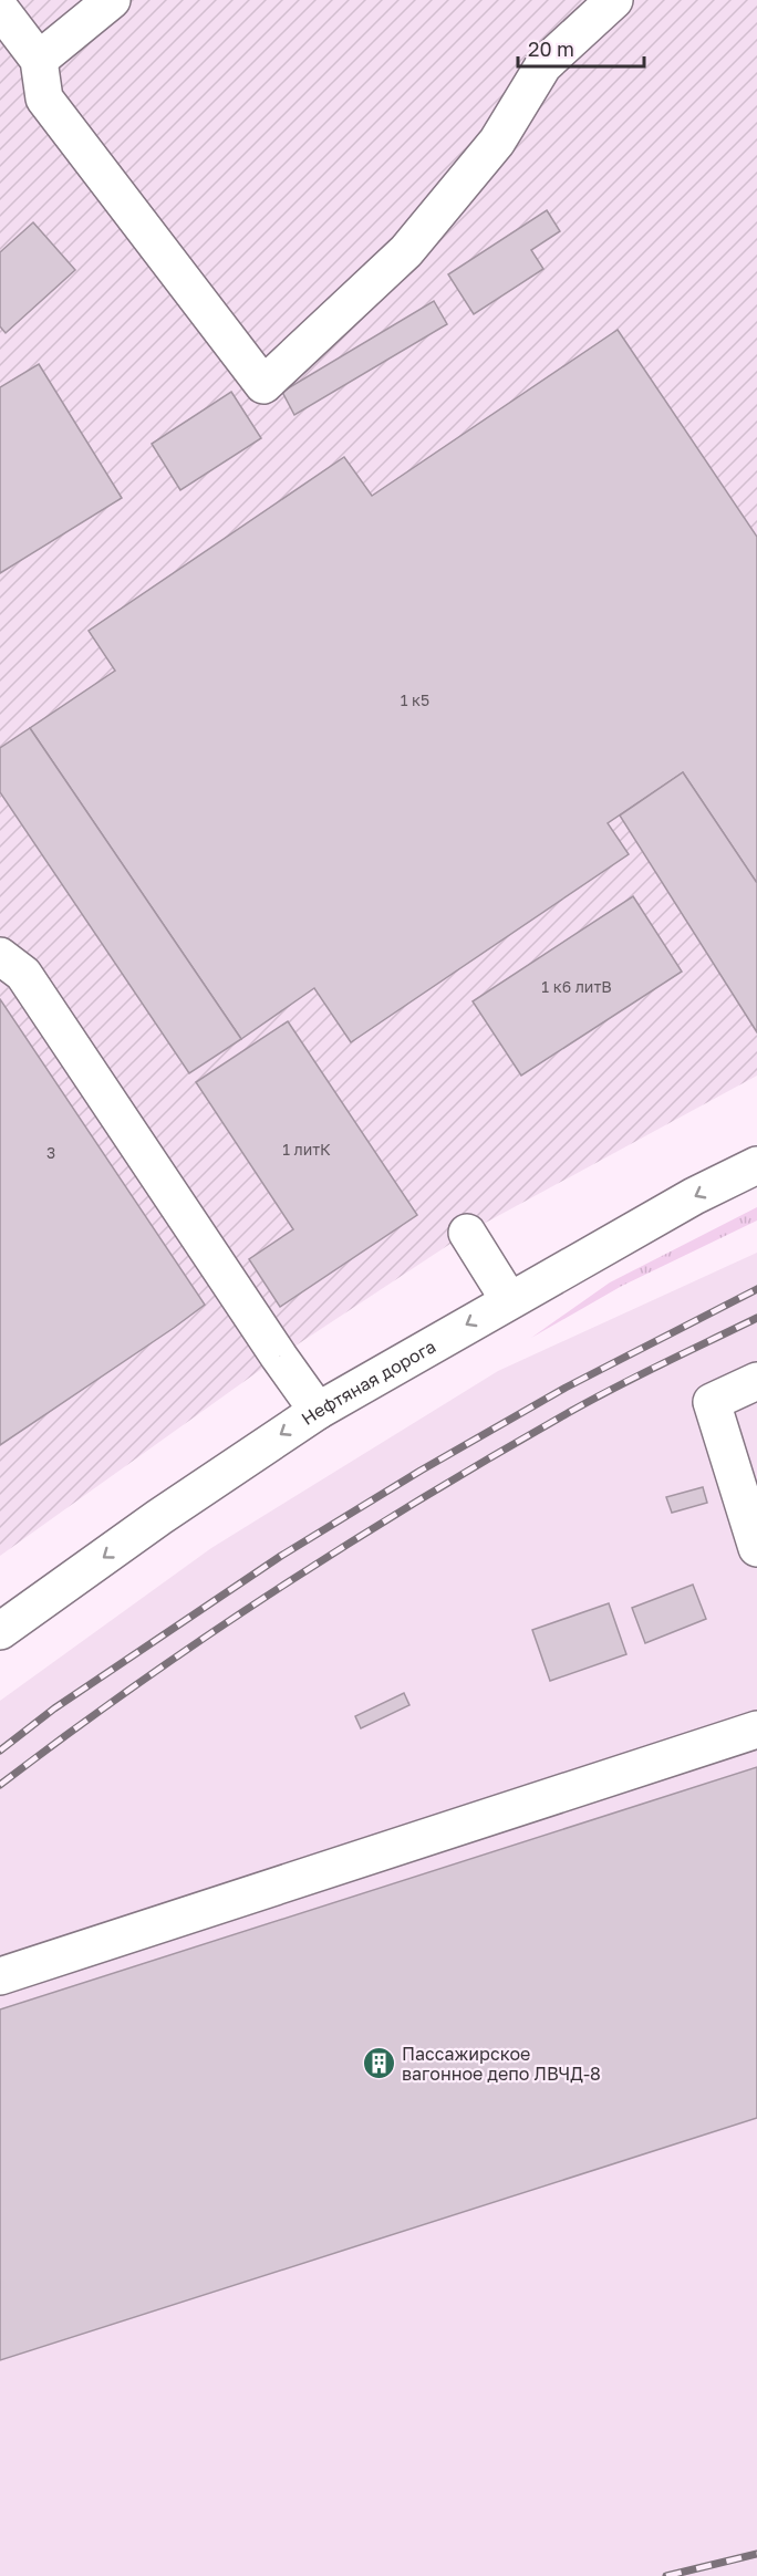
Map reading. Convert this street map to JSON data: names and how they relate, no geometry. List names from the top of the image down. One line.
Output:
{"streets":{"street":["Нефтяная дорога"]},"one_way":["Нефтяная дорога"],"places":{"building":["Пассажирское вагонное депо ЛВЧД-8"]},"house_numbers":["1 к5","1 к6 литВ","1 литК","3"],"scale_bar":"20 m"}
